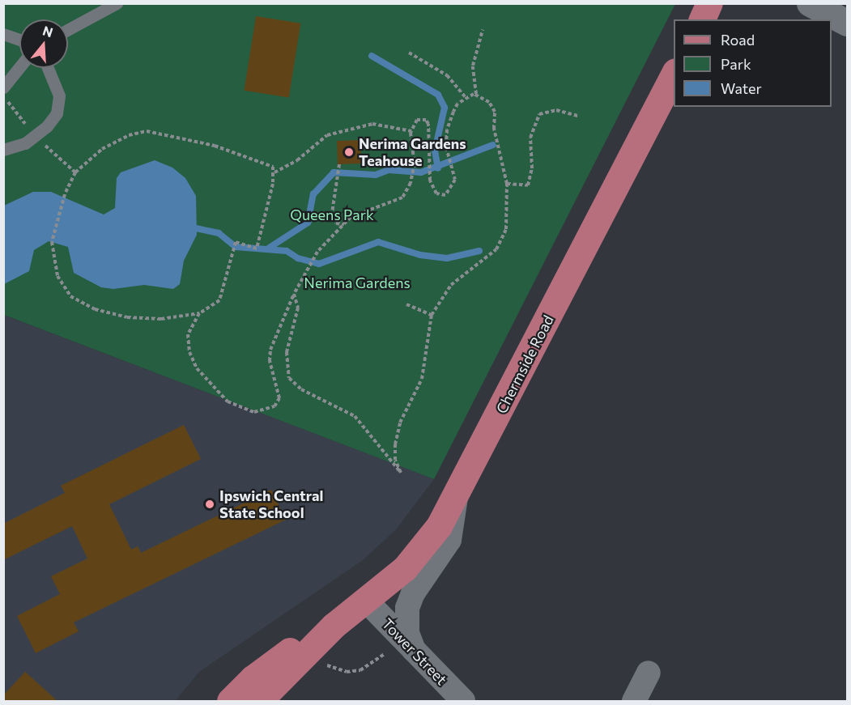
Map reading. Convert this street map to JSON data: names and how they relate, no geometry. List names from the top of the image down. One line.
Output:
{"streets":{"main road":["Chermside Road"],"street":["Tower Street"]},"crossings":[["Chermside Road","Tower Street"]],"parks":["Queens Park","Nerima Gardens"],"places":["Nerima Gardens Teahouse","Ipswich Central State School"],"legend":["Road","Park","Water"],"north":"top"}
